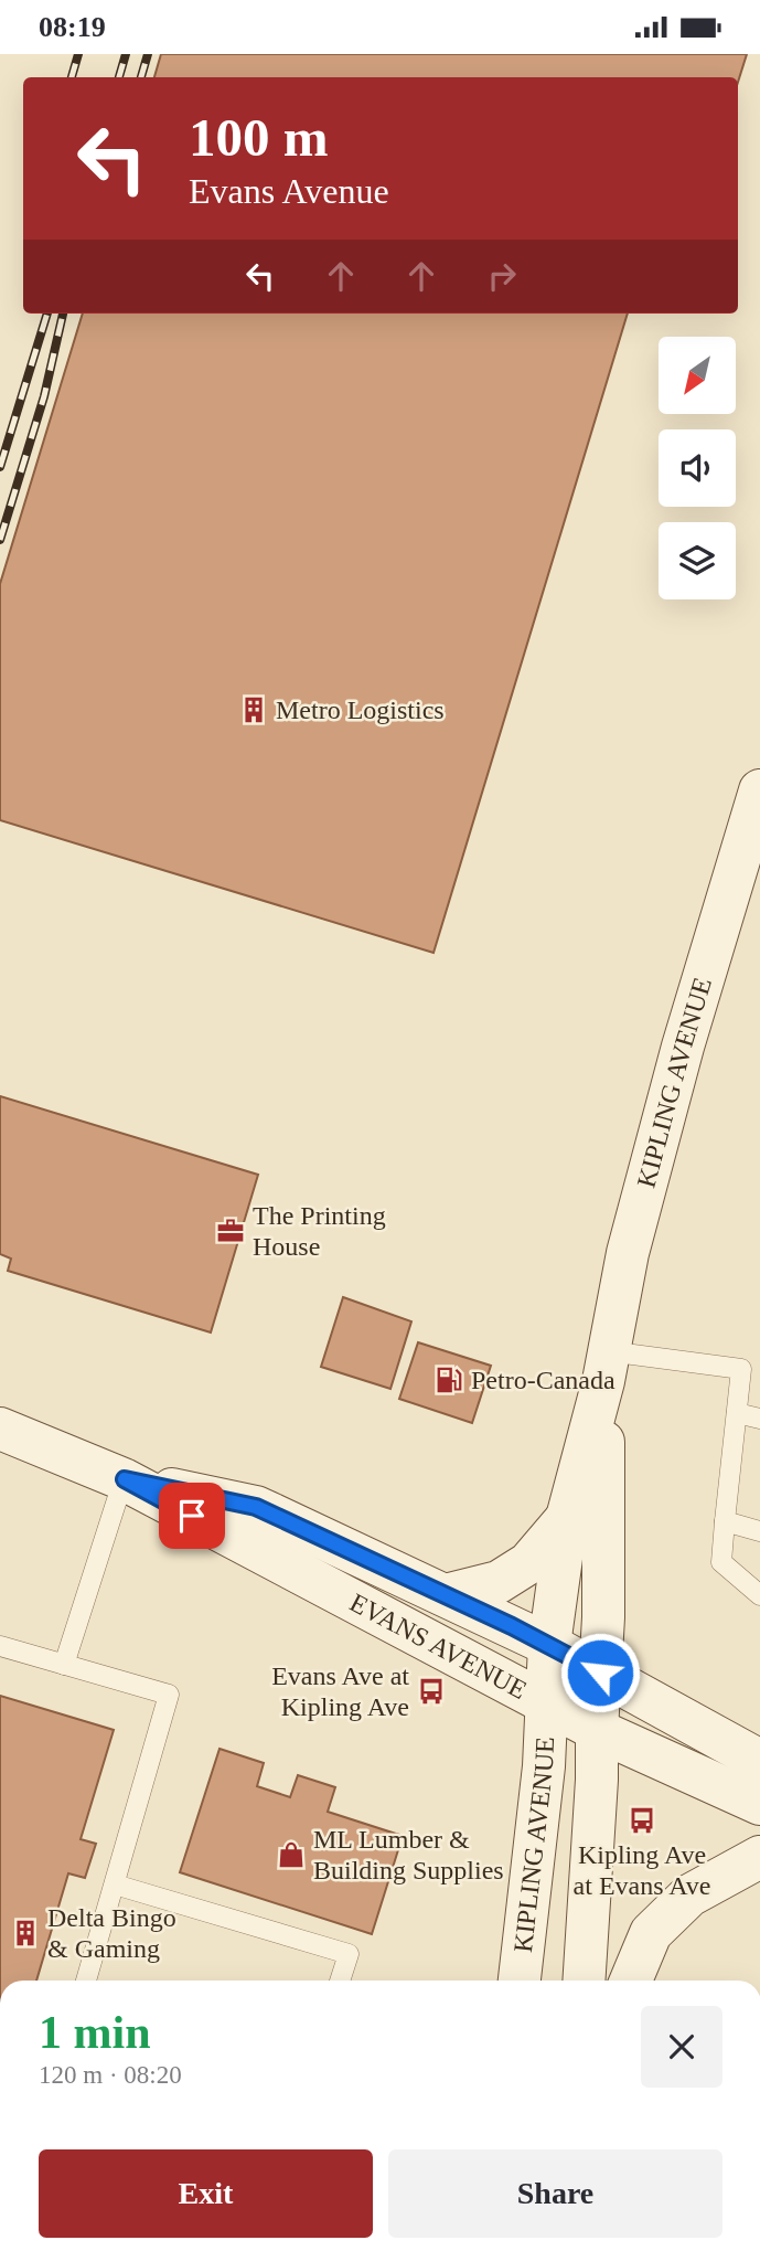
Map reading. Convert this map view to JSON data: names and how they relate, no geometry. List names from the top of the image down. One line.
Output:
{"streets":{"main road":["KIPLING AVENUE","EVANS AVENUE"]},"crossings":[["KIPLING AVENUE","EVANS AVENUE"]],"places":{"building":["Metro Logistics","Delta Bingo & Gaming"],"office":["The Printing House"],"fuel station":["Petro-Canada"],"bus stop":["Evans Ave at Kipling Ave","Kipling Ave at Evans Ave"],"shop":["ML Lumber & Building Supplies"]},"north":"bottom left","page":{"status":"08:19","turn":["100 m","Evans Avenue"],"heading":["1 min","120 m · 08:20"],"buttons":["Exit","Share"]}}
